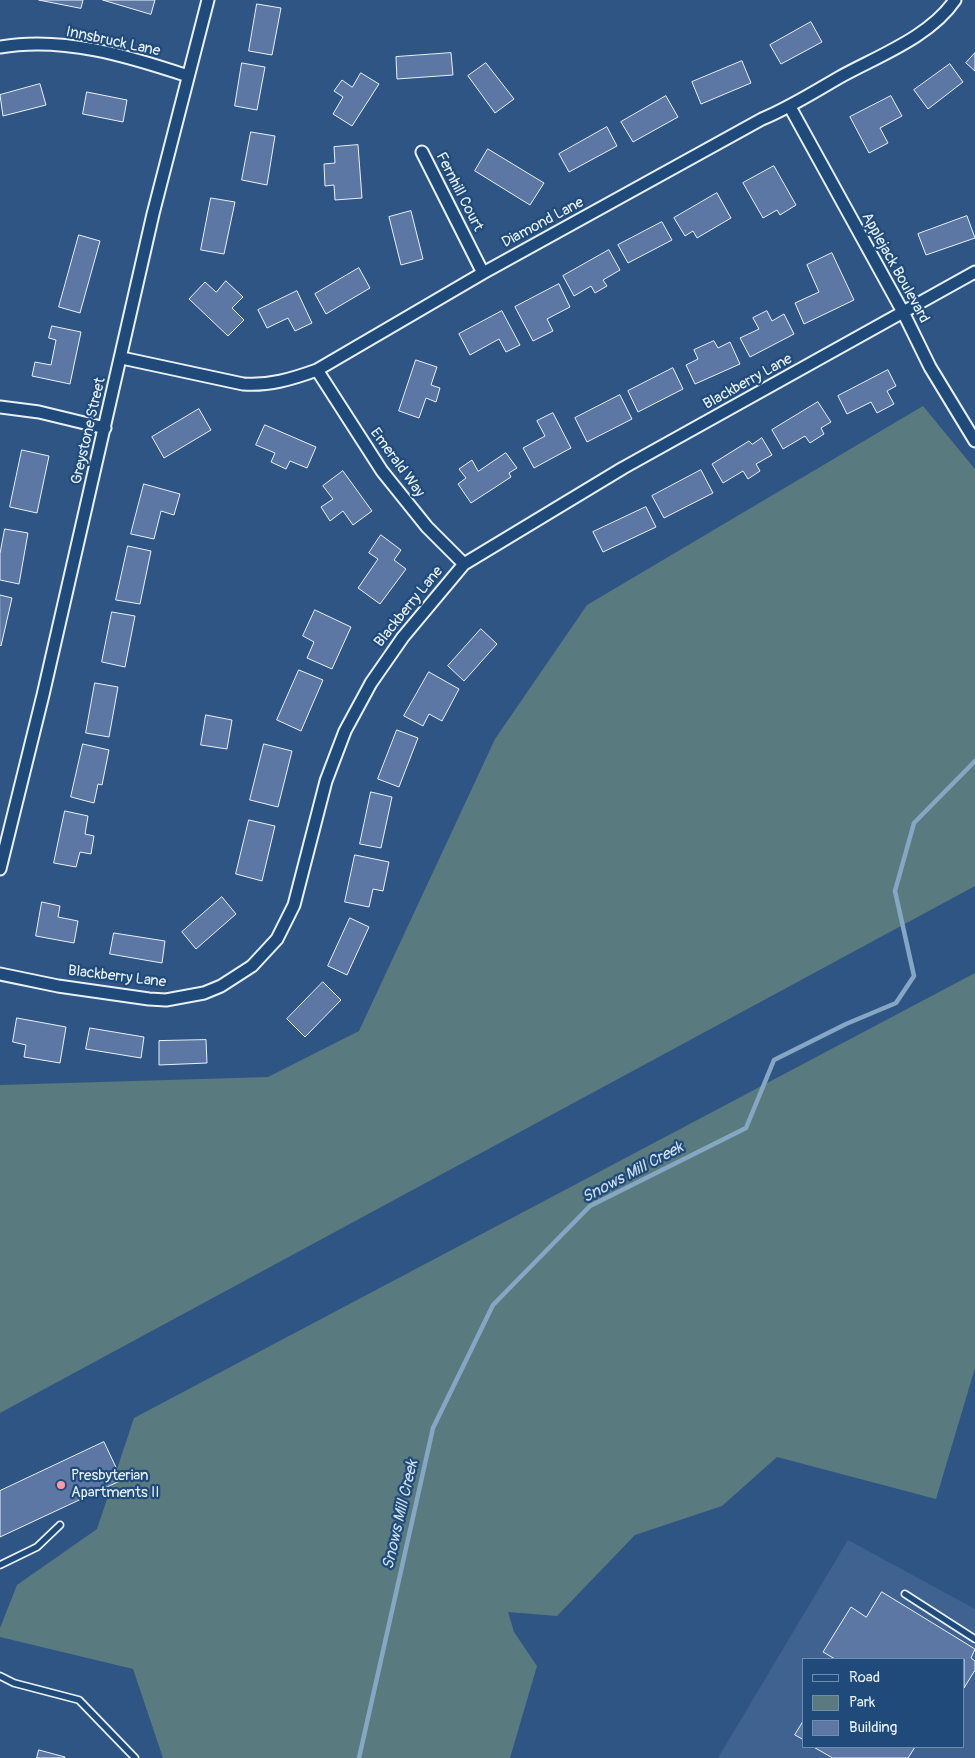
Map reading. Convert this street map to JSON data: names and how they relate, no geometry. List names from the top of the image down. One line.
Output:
{"streets":{"street":["Innsbruck Lane","Fernhill Court","Diamond Lane","Applejack Boulevard","Blackberry Lane","Greystone Street","Emerald Way"]},"crossings":[["Innsbruck Lane","Greystone Street"],["Fernhill Court","Diamond Lane"],["Diamond Lane","Applejack Boulevard"],["Diamond Lane","Greystone Street"],["Diamond Lane","Emerald Way"],["Applejack Boulevard","Blackberry Lane"],["Blackberry Lane","Emerald Way"]],"water":["Snows Mill Creek"],"places":["Presbyterian Apartments II"],"legend":["Road","Park","Building"]}
